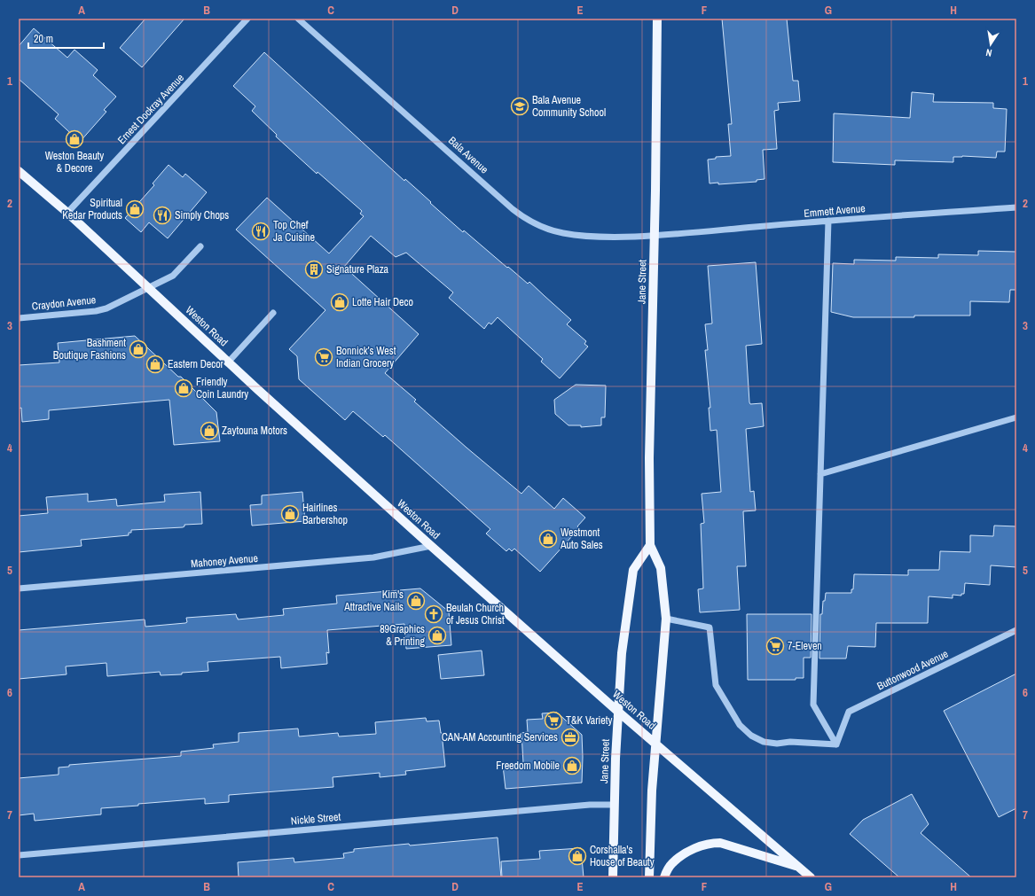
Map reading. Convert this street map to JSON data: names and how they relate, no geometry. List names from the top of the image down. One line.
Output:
{"streets":{"main road":["Jane Street","Weston Road"],"street":["Ernest Dockray Avenue","Bala Avenue","Emmett Avenue","Craydon Avenue","Mahoney Avenue","Buttonwood Avenue","Nickle Street"]},"crossings":[["Ernest Dockray Avenue","Weston Road"],["Bala Avenue","Emmett Avenue"],["Bala Avenue","Jane Street"],["Emmett Avenue","Jane Street"],["Jane Street","Weston Road"],["Jane Street","Nickle Street"],["Craydon Avenue","Weston Road"],["Weston Road","Mahoney Avenue"]],"places":{"school or university":["Bala Avenue Community School"],"shop":["Weston Beauty & Decore","Spiritual Kedar Products","Lotte Hair Deco","Bashment Boutique Fashions","Eastern Decor","Friendly Coin Laundry","Zaytouna Motors","Hairlines Barbershop","Westmont Auto Sales","Kim's Attractive Nails","89Graphics & Printing","Freedom Mobile","Corshalla's House of Beauty"],"restaurant":["Simply Chops","Top Chef Ja Cuisine"],"building":["Signature Plaza"],"supermarket":["Bonnick’s West Indian Grocery","7-Eleven","T&K Variety"],"church":["Beulah Church of Jesus Christ"],"office":["CAN-AM Accounting Services"]},"scale_bar":"20 m","north":"bottom","grid":{"columns":["A","B","C","D","E","F","G","H"],"rows":["1","2","3","4","5","6","7"]}}
